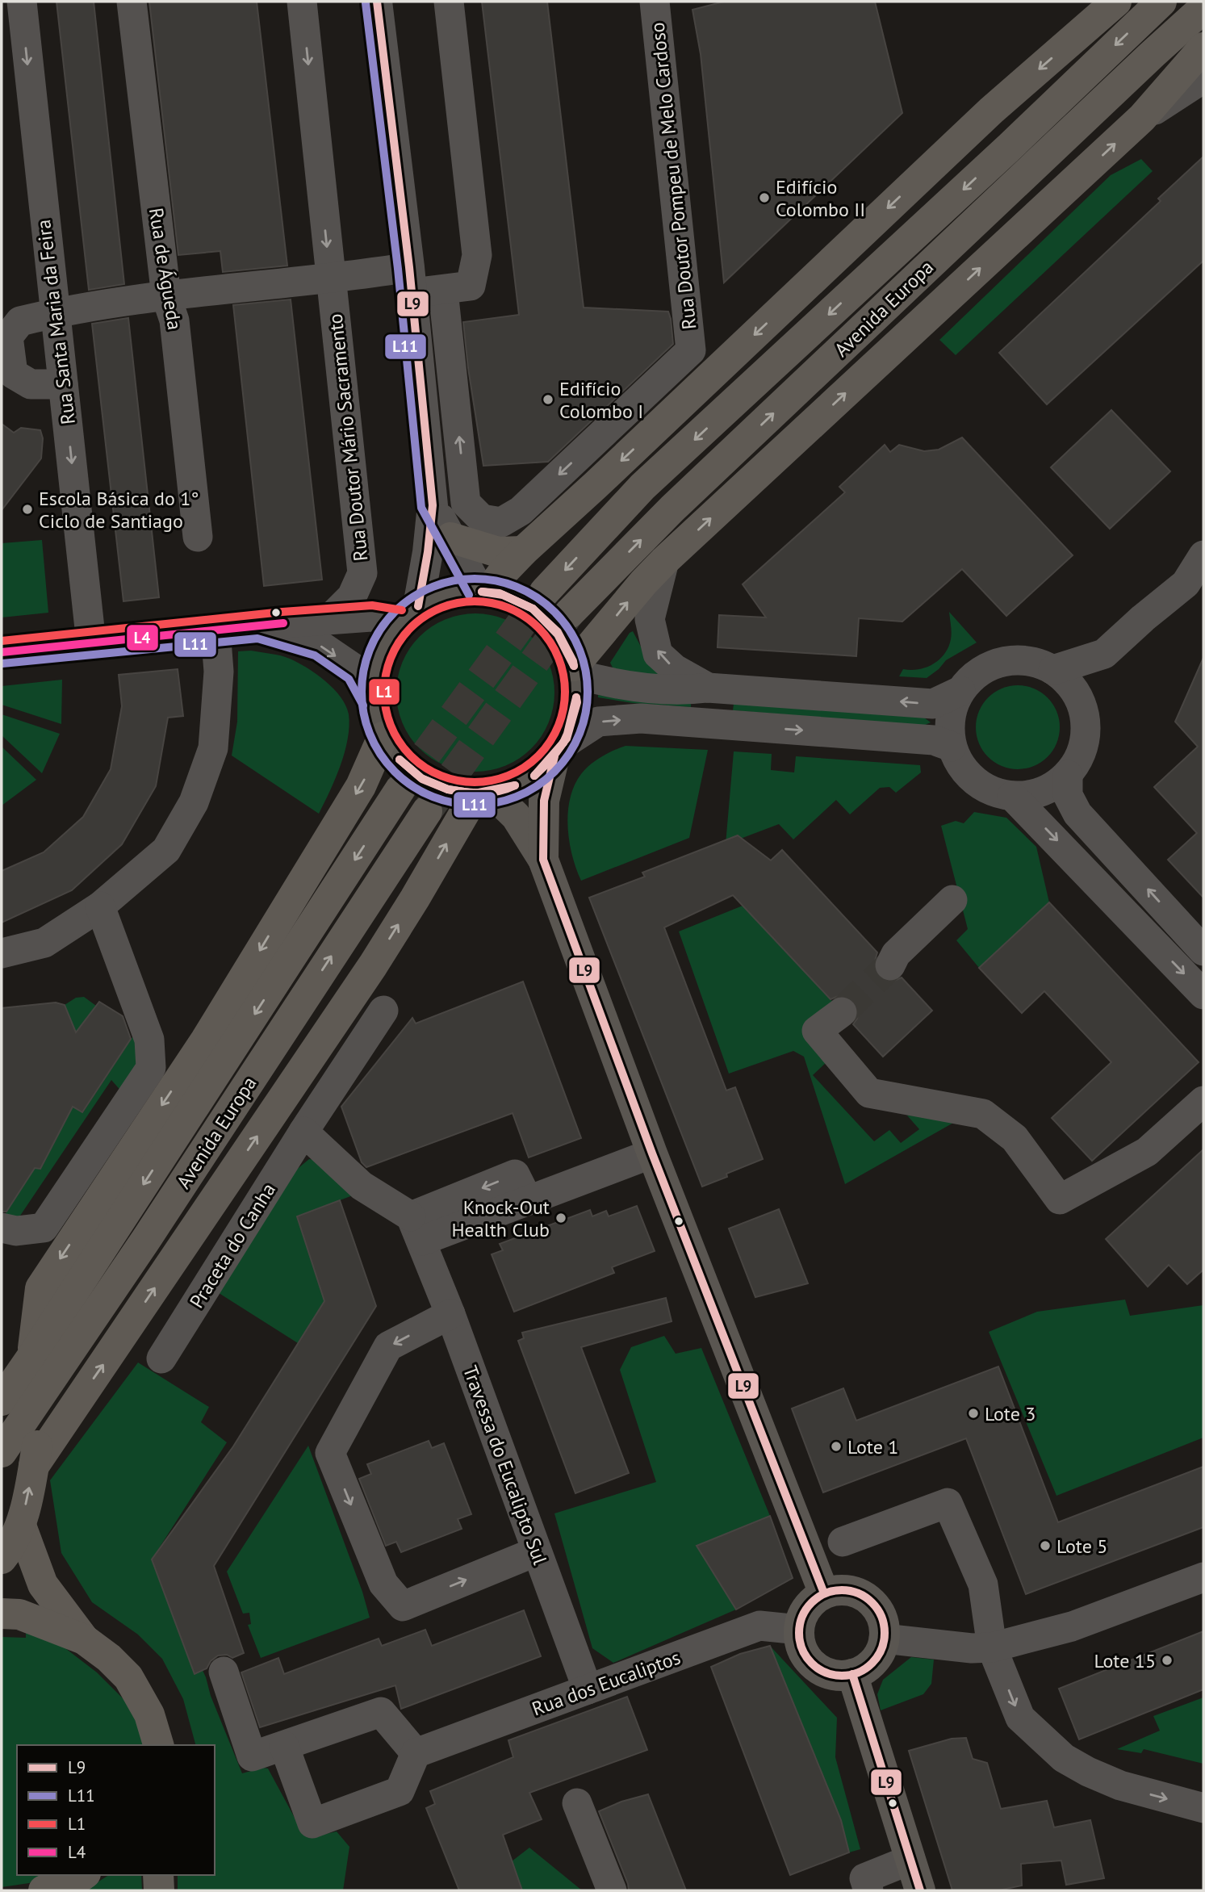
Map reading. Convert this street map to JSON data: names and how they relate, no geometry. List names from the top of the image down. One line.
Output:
{"streets":{"main road":["Avenida Europa"],"street":["Rua Doutor Pompeu de Melo Cardoso","Rua de Águeda","Rua Santa Maria da Feira","Rua Doutor Mário Sacramento","Praceta do Canha","Travessa do Eucalipto Sul","Rua dos Eucaliptos"]},"crossings":[["Travessa do Eucalipto Sul","Rua dos Eucaliptos"]],"one_way":["Rua Santa Maria da Feira"],"places":["Edifício Colombo II","Edifício Colombo I","Escola Básica do 1° Ciclo de Santiago","Knock-Out Health Club","Lote 3","Lote 1","Lote 5","Lote 15"],"lines":["transit line L9","transit line L11","transit line L1","transit line L4"],"legend":["L9","L11","L1","L4"]}
